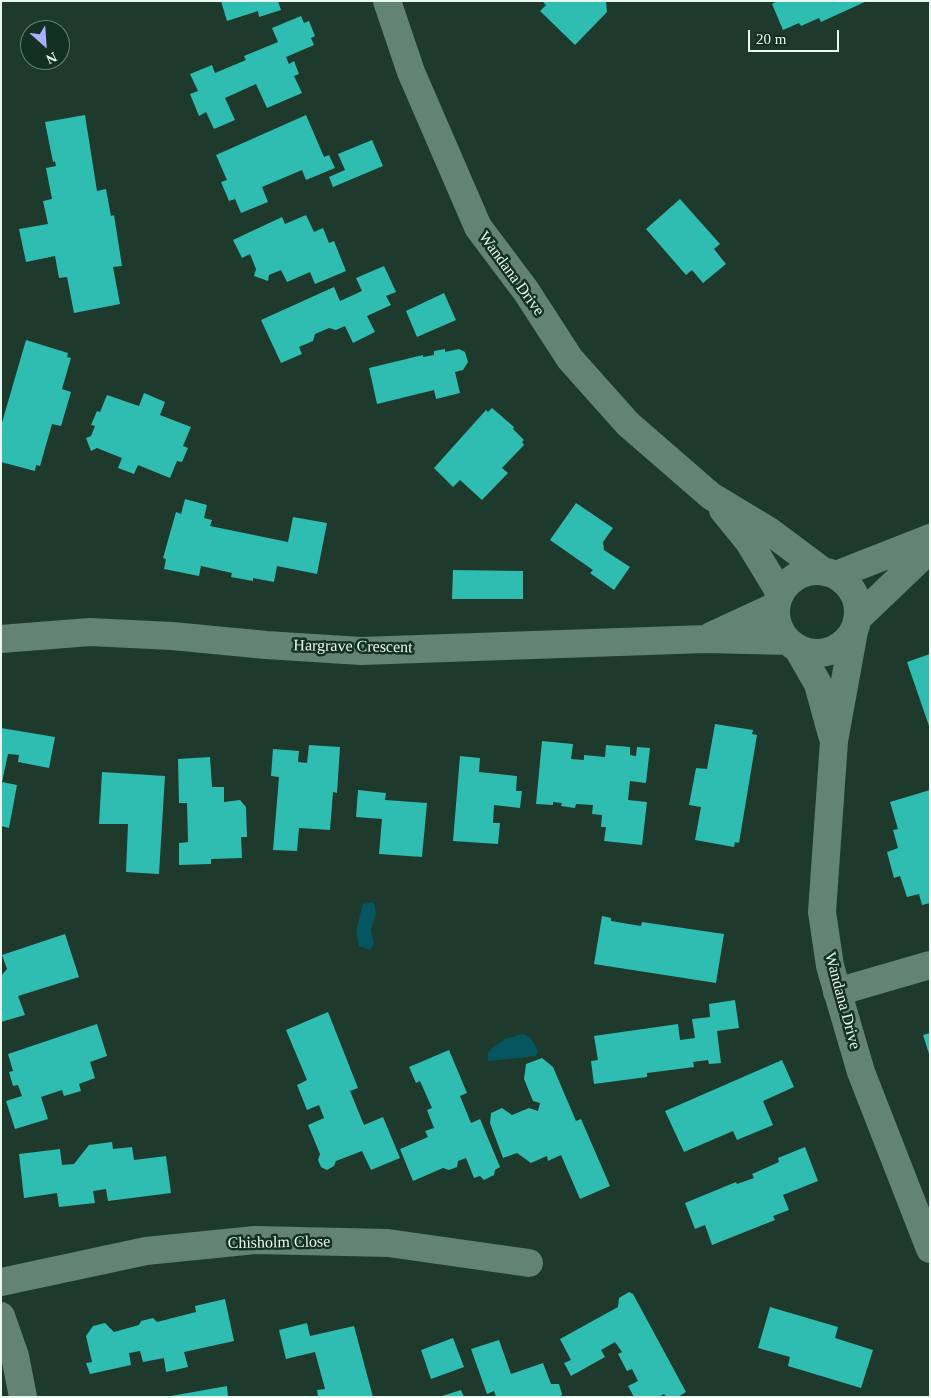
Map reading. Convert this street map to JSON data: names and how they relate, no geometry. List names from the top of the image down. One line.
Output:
{"streets":{"street":["Wandana Drive","Hargrave Crescent","Chisholm Close"]},"crossings":[["Wandana Drive","Hargrave Crescent"]],"scale_bar":"20 m","north":"bottom right"}
